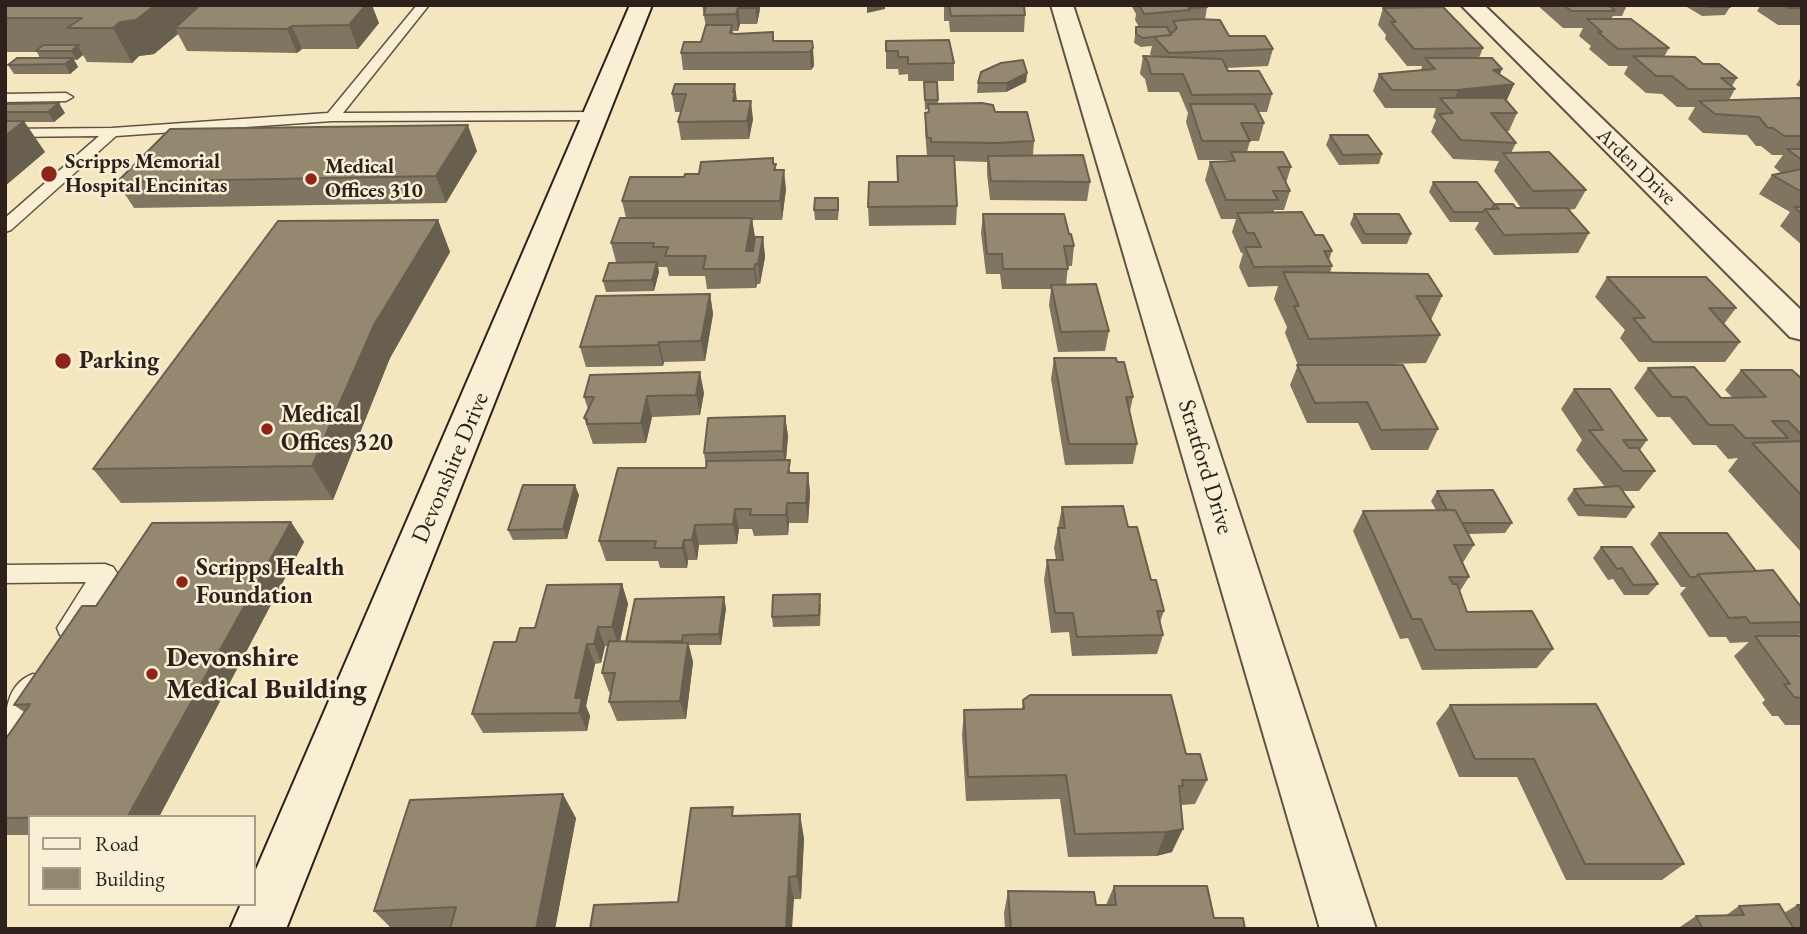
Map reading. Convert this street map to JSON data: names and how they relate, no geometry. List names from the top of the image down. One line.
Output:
{"streets":{"street":["Arden Drive","Stratford Drive","Devonshire Drive"]},"places":["Scripps Memorial Hospital Encinitas","Medical Offices 310","Parking","Medical Offices 320","Scripps Health Foundation","Devonshire Medical Building"],"legend":["Road","Building"]}
